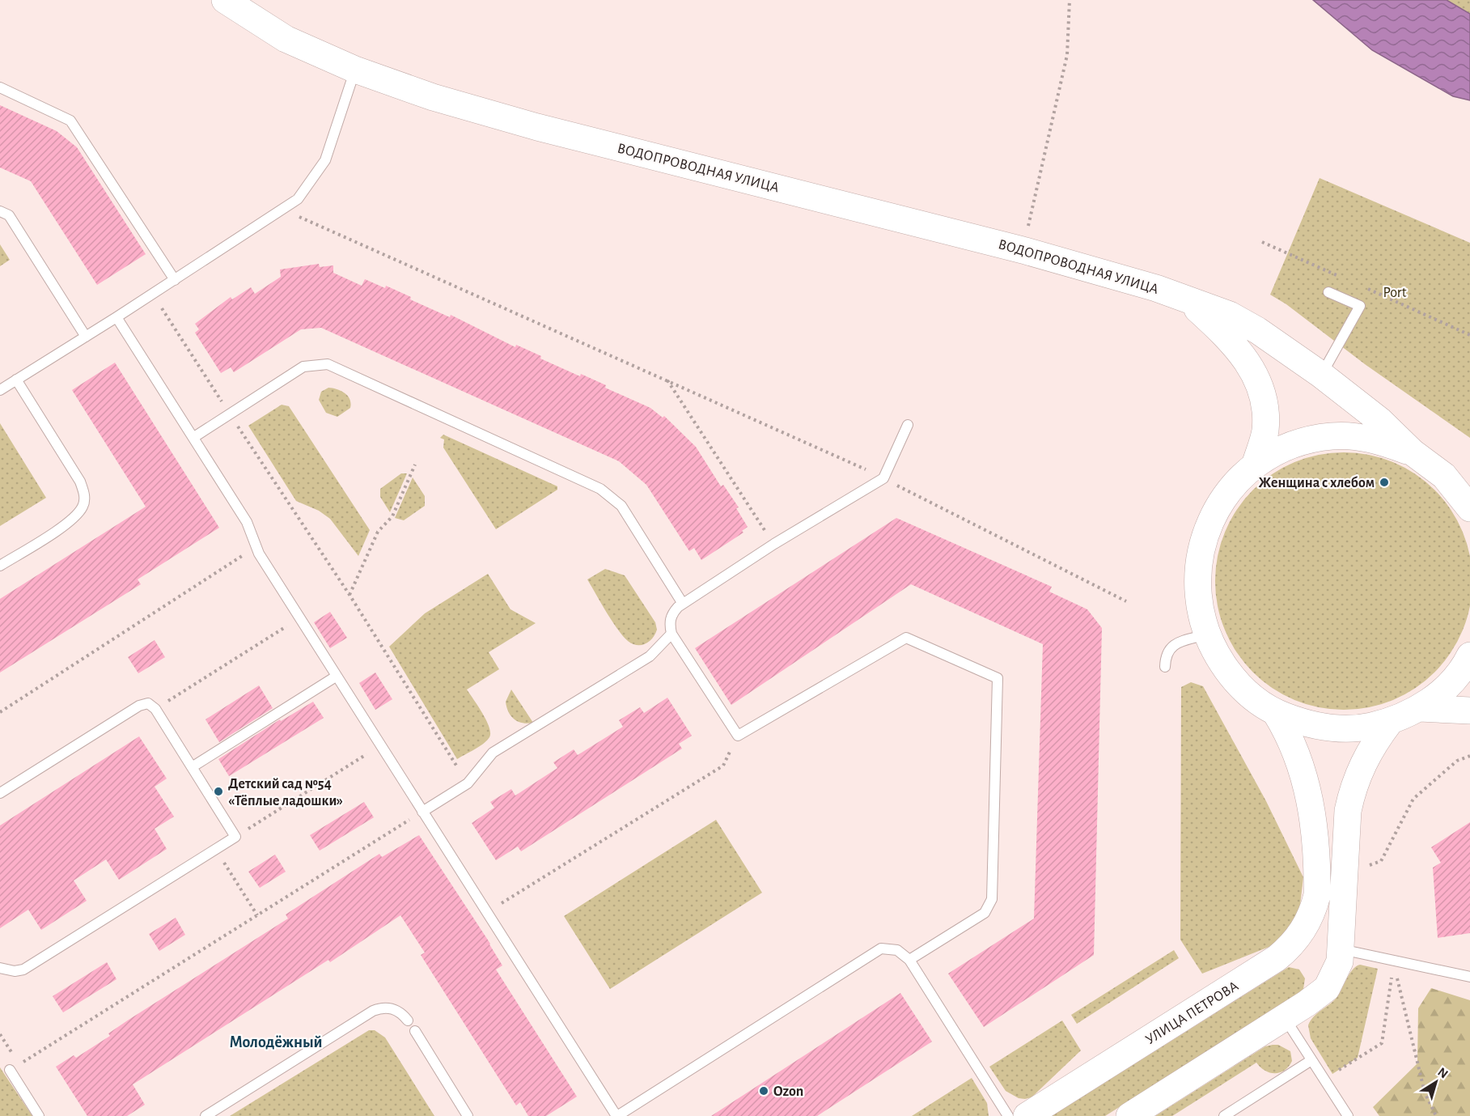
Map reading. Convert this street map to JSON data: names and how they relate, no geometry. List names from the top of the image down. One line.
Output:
{"streets":{"main road":["ВОДОПРОВОДНАЯ УЛИЦА","УЛИЦА ПЕТРОВА"]},"districts":["Молодёжный"],"parks":["Port"],"places":["Женщина с хлебом","Детский сад №54 «Тёплые ладошки»","Ozon"],"north":"top right"}
